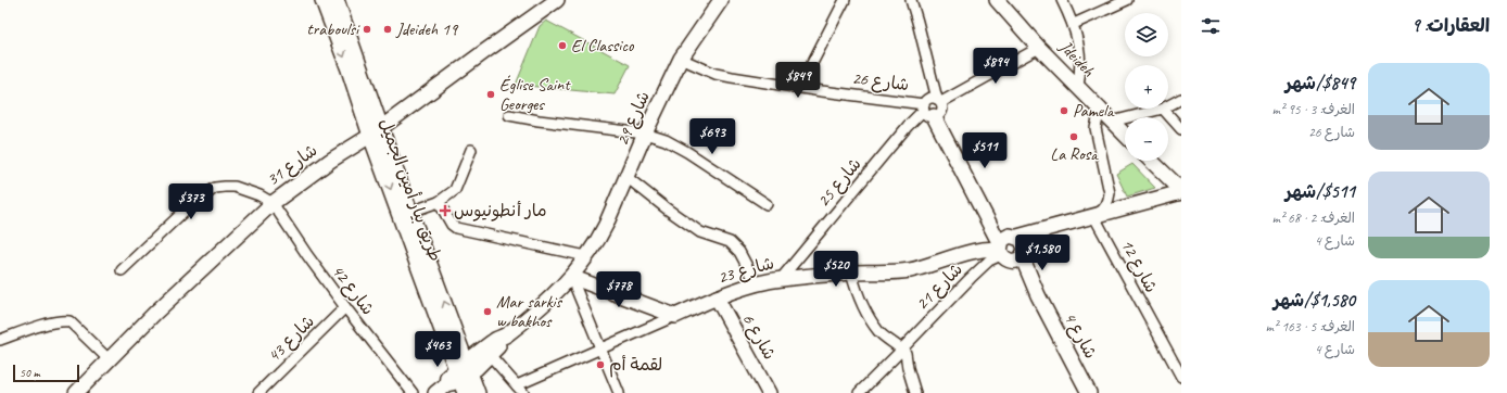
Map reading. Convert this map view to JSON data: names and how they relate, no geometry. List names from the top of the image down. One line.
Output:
{"streets":{"street":["Jdeideh","شارع 26","شارع 29","شارع 31","شارع 25","طريق بيار أمين الجميل","شارع 12","شارع 23","شارع 21","شارع 42","شارع 4","شارع 6","شارع 43"]},"crossings":[["Jdeideh","شارع 25"],["شارع 26","شارع 29"],["شارع 26","شارع 25"],["شارع 26","شارع 4"],["شارع 29","طريق بيار أمين الجميل"],["شارع 31","طريق بيار أمين الجميل"],["شارع 31","شارع 42"],["شارع 25","شارع 23"],["شارع 25","شارع 4"],["شارع 12","شارع 23"],["شارع 23","شارع 21"],["شارع 23","شارع 4"],["شارع 23","شارع 6"],["شارع 21","شارع 4"],["شارع 42","شارع 43"]],"places":{"other":["traboulsi","Jdeideh 19","El Classico","Église Saint Georges","Pamela","La Rosa","Mar sarkis w bakhos","لقمة أم"],"health":["مار أنطونيوس"]},"scale_bar":"50 m","page":{"heading":"العقارات: 9","map_buttons":["+","−"],"price":["$894","$849","$693","$511","$373","$1,580","$520","$778","$463"],"list":[{"name":"$849/شهر","note":"الغرف: 3 · 95 m² · شارع 26"},{"name":"$511/شهر","note":"الغرف: 2 · 68 m² · شارع 4"},{"name":"$1,580/شهر","note":"الغرف: 5 · 163 m² · شارع 4"}],"scale":"50 m"}}
